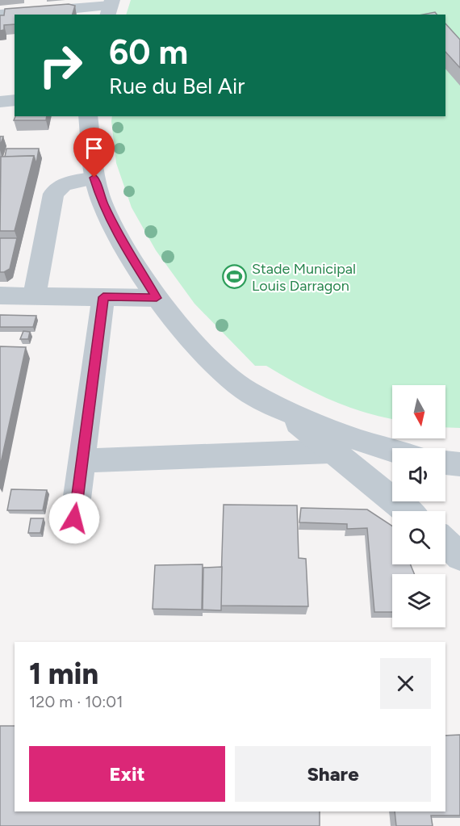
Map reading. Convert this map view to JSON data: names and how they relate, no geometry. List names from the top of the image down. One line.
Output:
{"places":{"sports":["Stade Municipal Louis Darragon"]},"north":"bottom","page":{"turn":["60 m","Rue du Bel Air"],"heading":["1 min","120 m · 10:01"],"buttons":["Exit","Share"]}}
